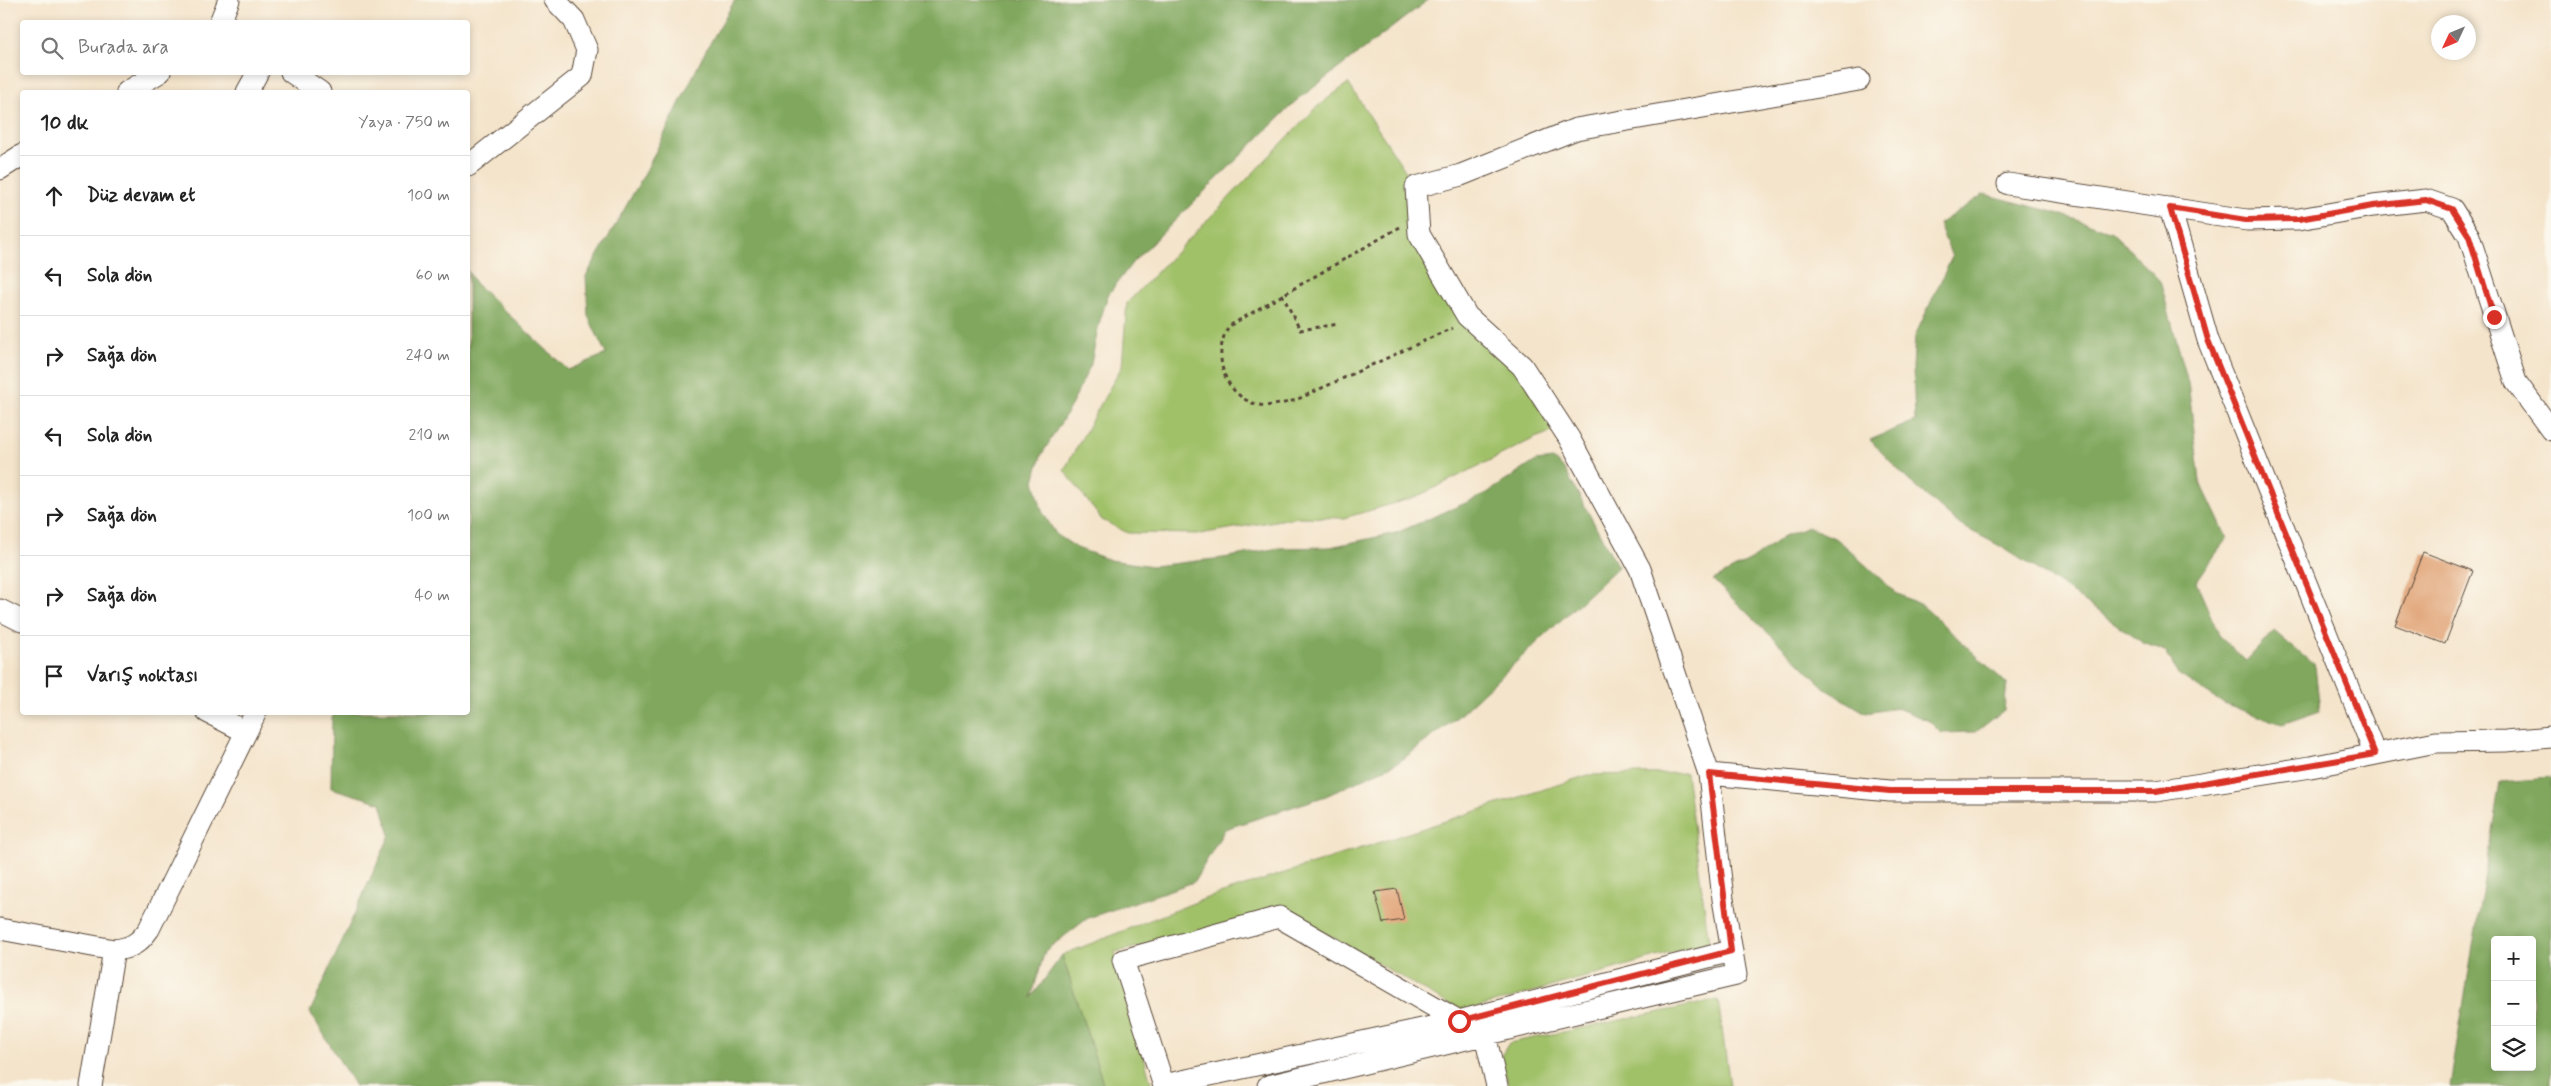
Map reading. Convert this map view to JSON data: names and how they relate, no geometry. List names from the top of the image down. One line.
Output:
{"north":"bottom left","page":{"search":"Burada ara","heading":["10 dk","Yaya · 750 m"],"list":[["Düz devam et","100 m"],["Sola dön","60 m"],["Sağa dön","240 m"],["Sola dön","210 m"],["Sağa dön","100 m"],["Sağa dön","40 m"],"Varış noktası"],"map_buttons":["+","−"]}}
